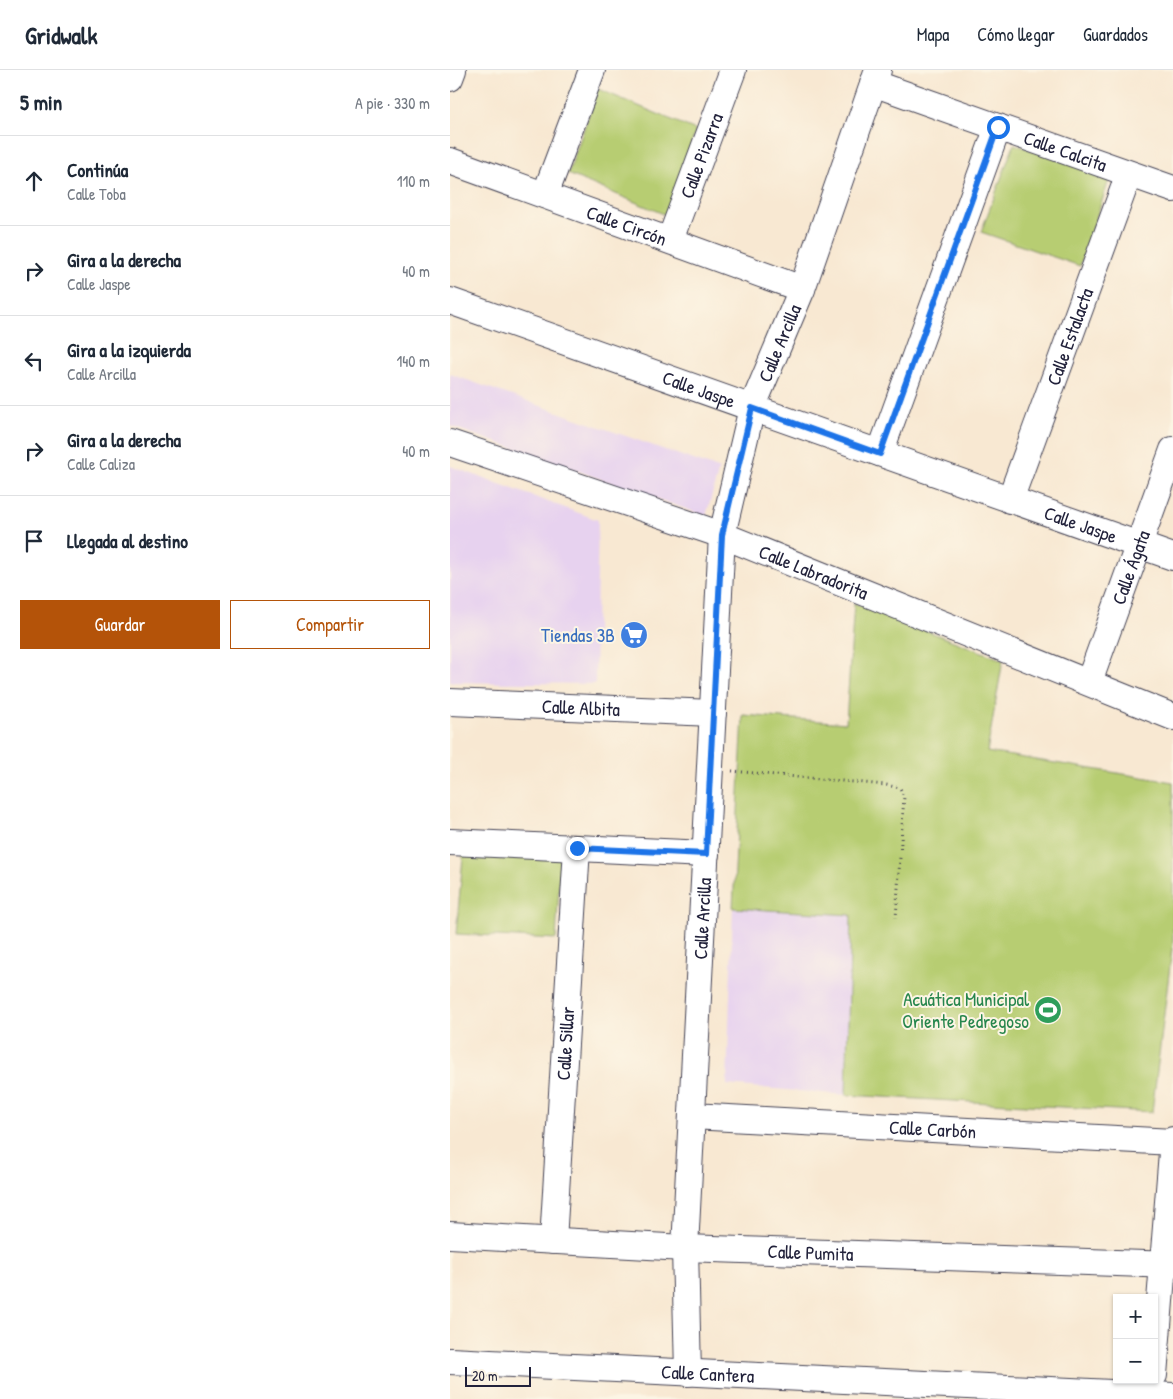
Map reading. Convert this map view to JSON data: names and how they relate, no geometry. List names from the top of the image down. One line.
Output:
{"streets":{"street":["Calle Calcita","Calle Pizarra","Calle Circón","Calle Estalacta","Calle Arcilla","Calle Jaspe","Calle Ágata","Calle Labradorita","Calle Albita","Calle Sillar","Calle Carbón","Calle Pumita","Calle Cantera"]},"crossings":[["Calle Calcita","Calle Estalacta"],["Calle Calcita","Calle Arcilla"],["Calle Pizarra","Calle Circón"],["Calle Circón","Calle Arcilla"],["Calle Estalacta","Calle Jaspe"],["Calle Arcilla","Calle Jaspe"],["Calle Arcilla","Calle Labradorita"],["Calle Arcilla","Calle Albita"],["Calle Arcilla","Calle Carbón"],["Calle Arcilla","Calle Pumita"],["Calle Arcilla","Calle Cantera"],["Calle Jaspe","Calle Ágata"],["Calle Ágata","Calle Labradorita"],["Calle Sillar","Calle Pumita"]],"places":{"supermarket":["Tiendas 3B"],"sports":["Acuática Municipal Oriente Pedregoso"]},"scale_bar":"20 m","page":{"header":"Gridwalk","nav":["Mapa","Cómo llegar","Guardados"],"heading":["5 min","A pie · 330 m"],"list":[["Continúa","Calle Toba","110 m"],["Gira a la derecha","Calle Jaspe","40 m"],["Gira a la izquierda","Calle Arcilla","140 m"],["Gira a la derecha","Calle Caliza","40 m"],"Llegada al destino"],"buttons":["Guardar","Compartir"],"map_buttons":["+","−"],"scale":"20 m"}}
